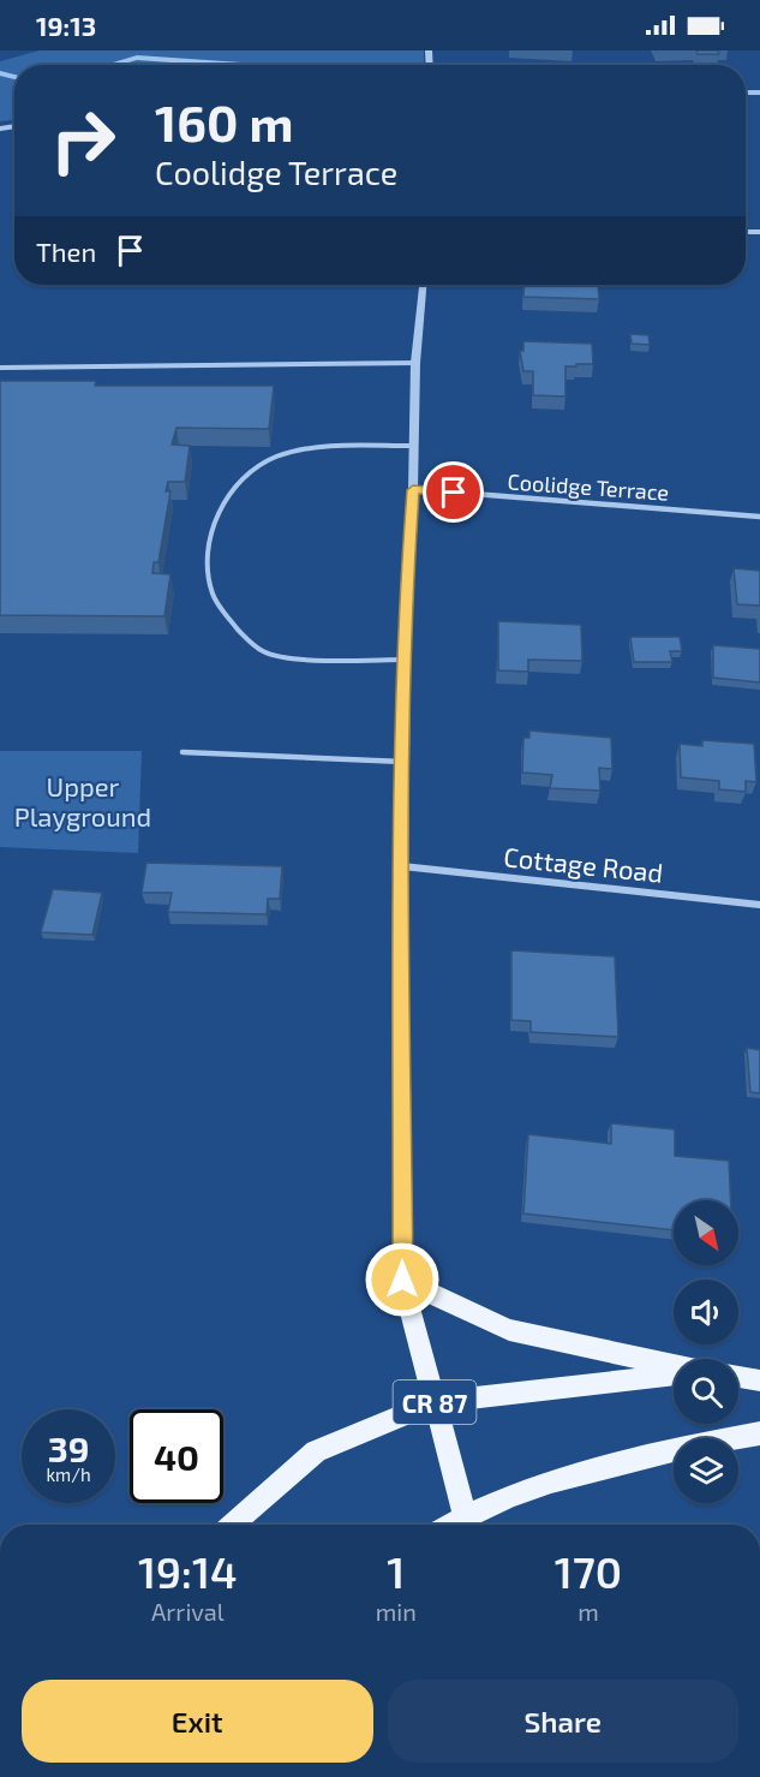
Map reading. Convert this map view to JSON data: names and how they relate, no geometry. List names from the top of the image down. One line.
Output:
{"streets":{"main road":["CR 87"],"street":["Coolidge Terrace","Cottage Road"]},"parks":["Upper Playground"],"north":"bottom right","page":{"status":"19:13","turn":["160 m","Coolidge Terrace"],"then":"Then","speed":"39 km/h","limit":"40","eta":["19:14","Arrival","1","min","170","m"],"buttons":["Exit","Share"]}}
